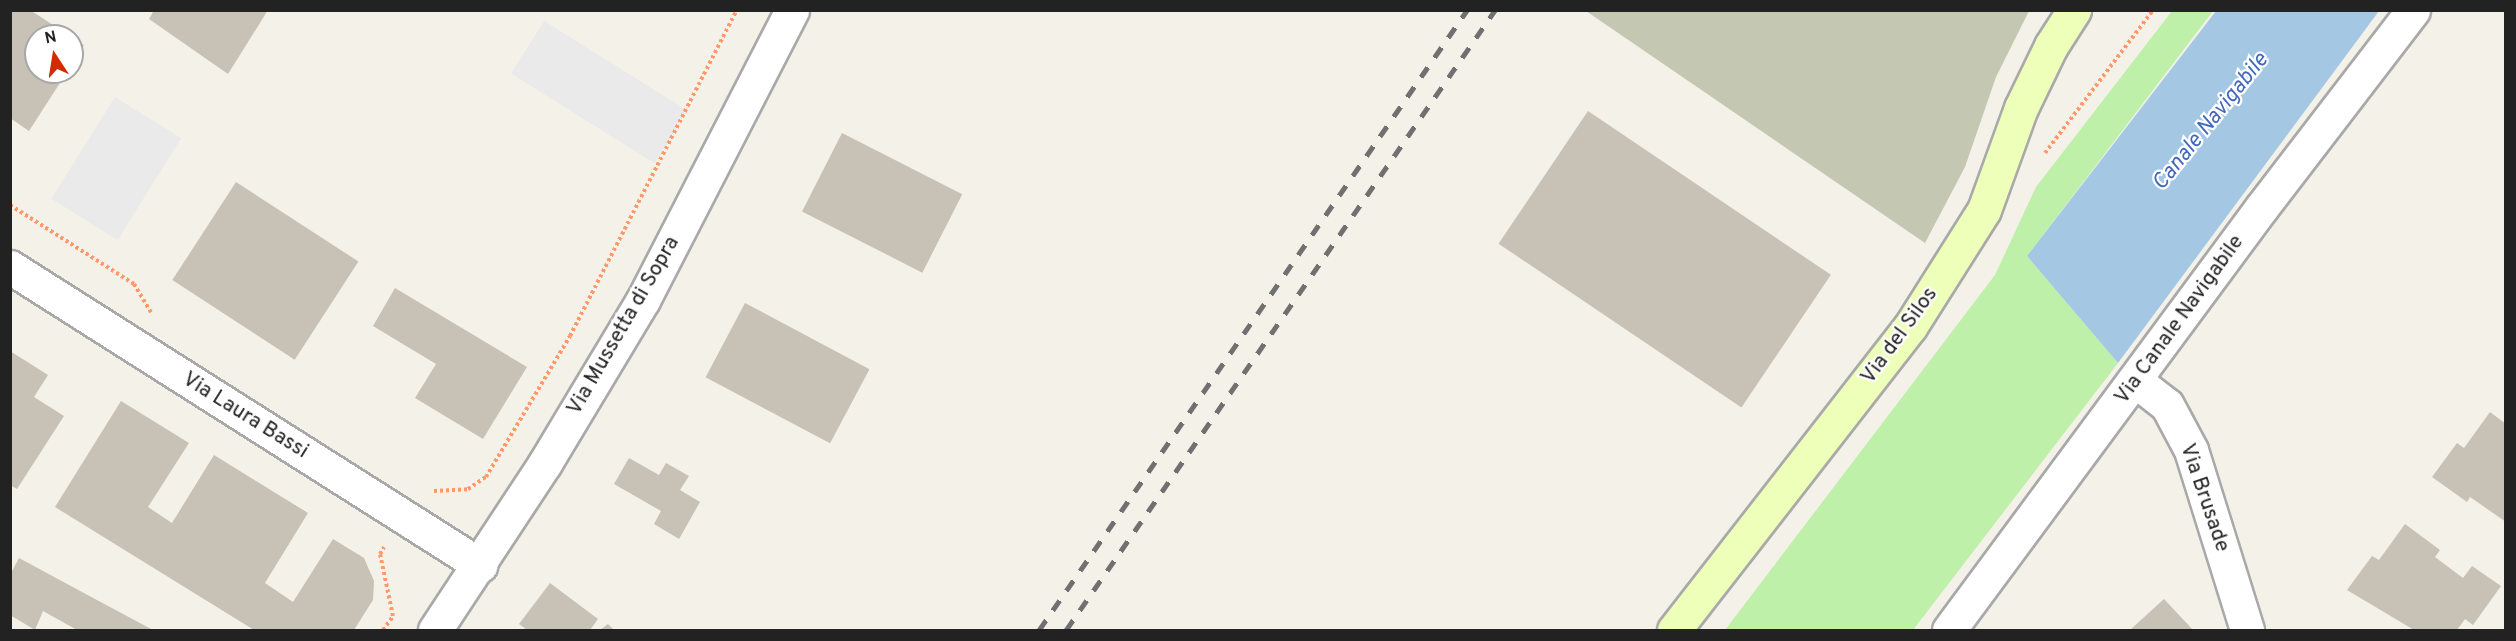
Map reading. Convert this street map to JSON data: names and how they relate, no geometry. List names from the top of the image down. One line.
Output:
{"streets":{"street":["Via Canale Navigabile","Via Mussetta di Sopra","Via del Silos","Via Laura Bassi","Via Brusade"]},"crossings":[["Via Canale Navigabile","Via Brusade"],["Via Mussetta di Sopra","Via Laura Bassi"]],"water":["Canale Navigabile"],"north":"top"}
